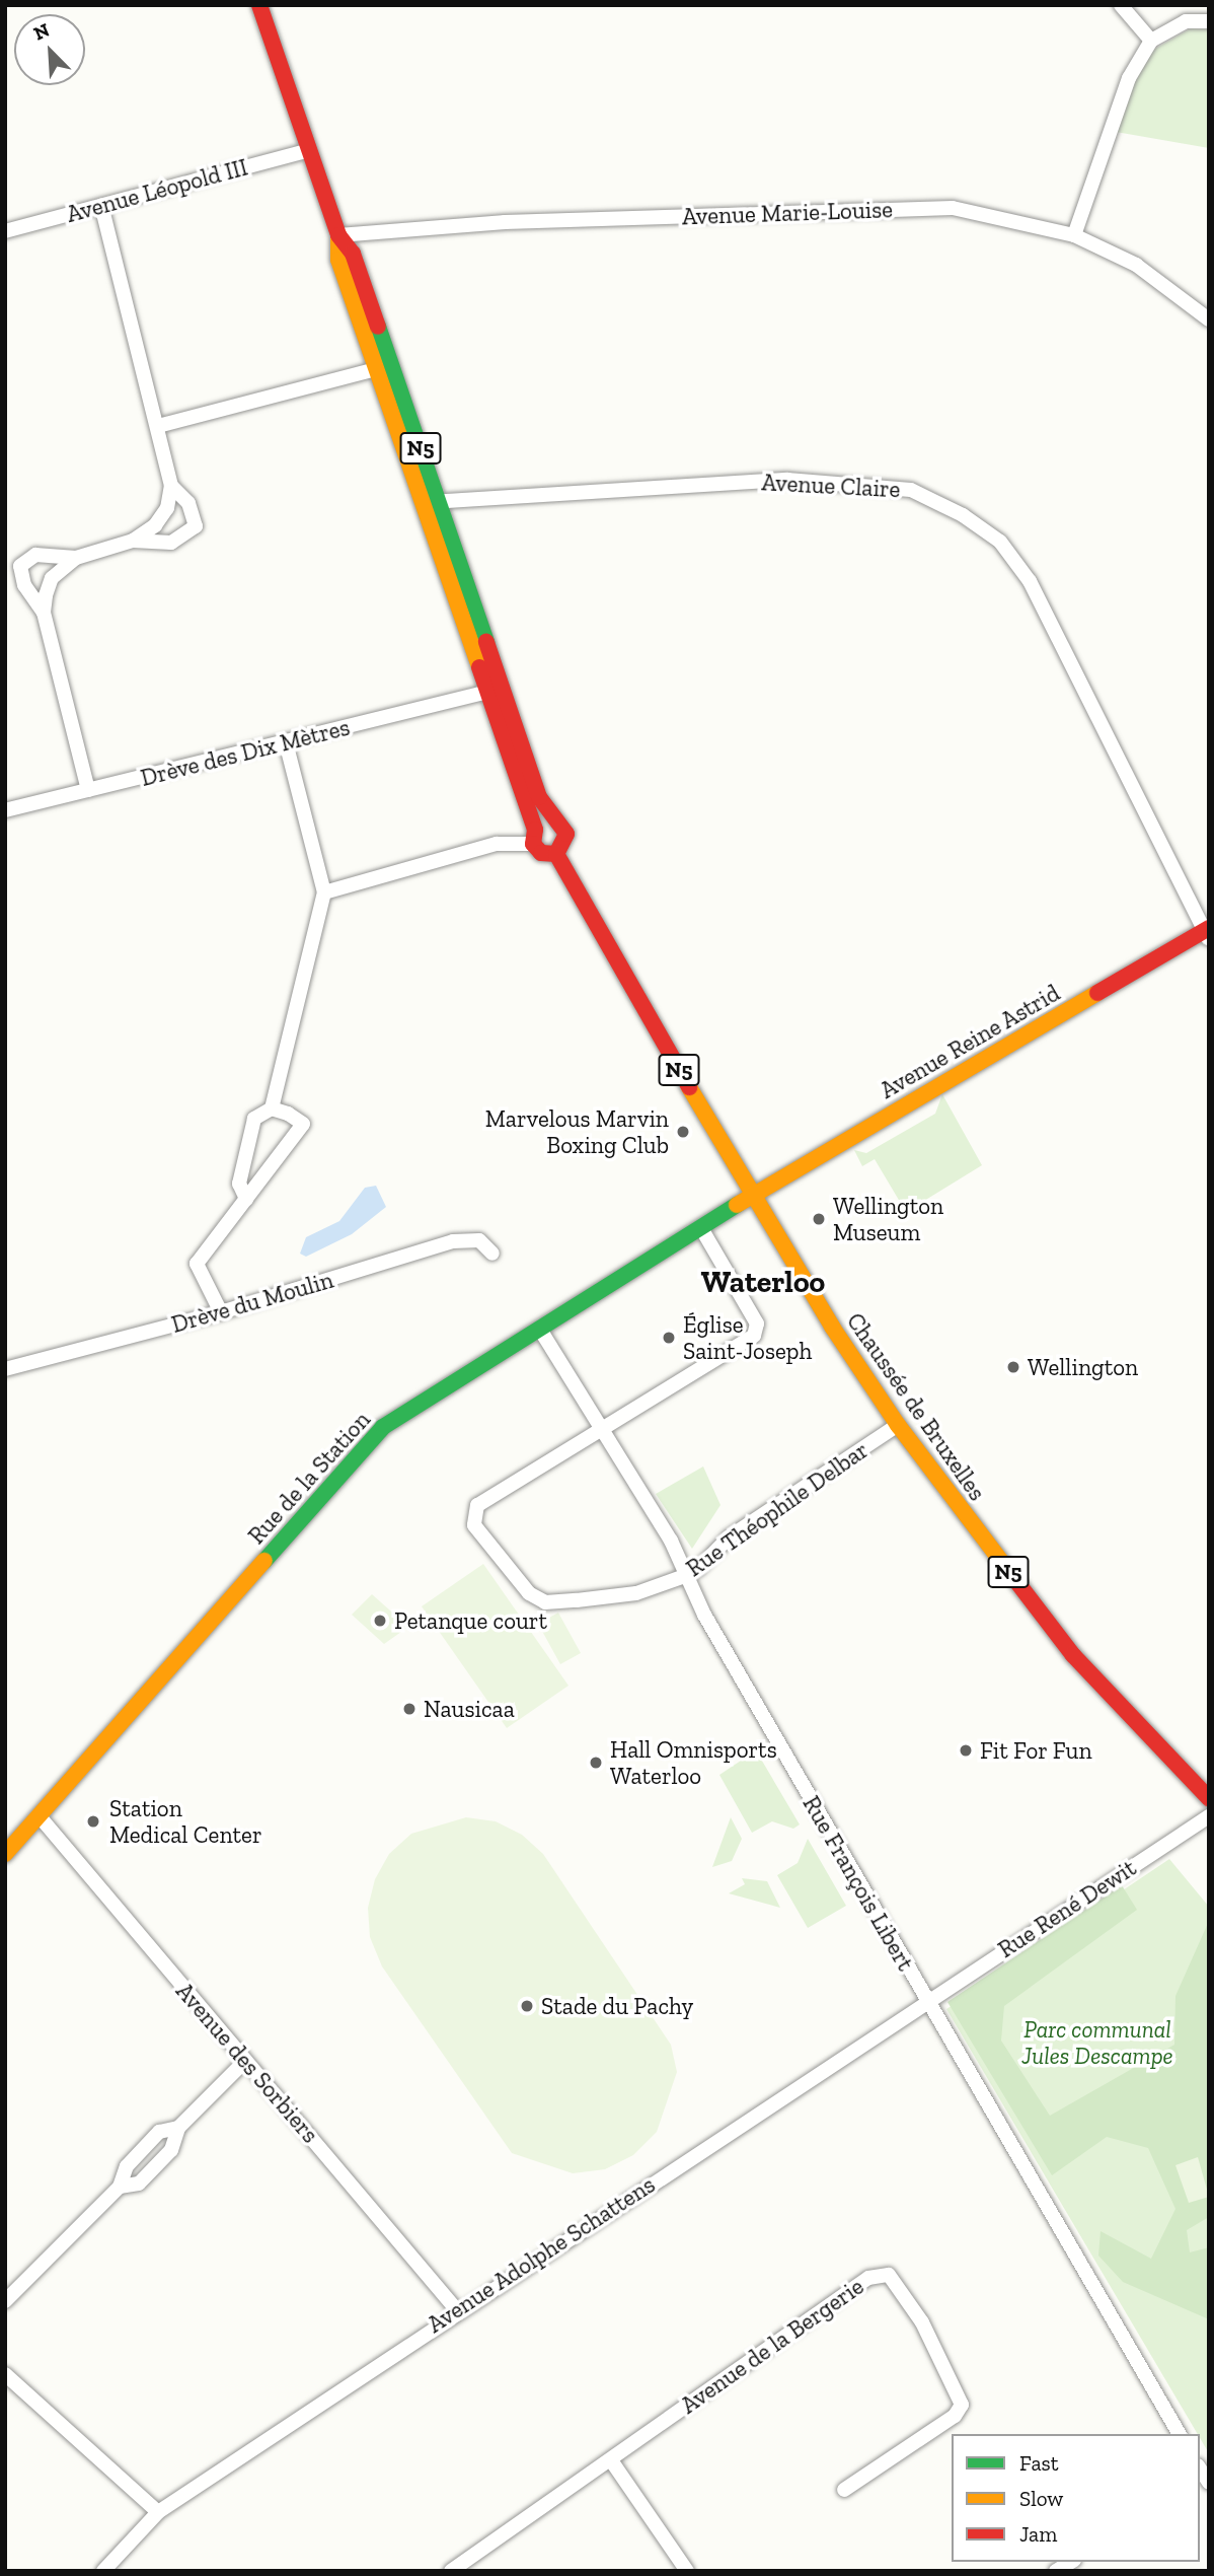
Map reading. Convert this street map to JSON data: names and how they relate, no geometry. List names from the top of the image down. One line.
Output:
{"streets":{"main road":["N5","Avenue Reine Astrid","Chaussée de Bruxelles","Rue de la Station"],"street":["Avenue Léopold III","Avenue Marie-Louise","Avenue Claire","Drève des Dix Mètres","Drève du Moulin","Rue Théophile Delbar","Rue François Libert","Rue René Dewit","Avenue des Sorbiers","Avenue Adolphe Schattens","Avenue de la Bergerie"]},"crossings":[["Avenue Léopold III","Chaussée de Bruxelles"],["Avenue Marie-Louise","Chaussée de Bruxelles"],["Avenue Claire","Avenue Reine Astrid"],["Avenue Claire","Chaussée de Bruxelles"],["Drève des Dix Mètres","Chaussée de Bruxelles"],["Avenue Reine Astrid","Chaussée de Bruxelles"],["Avenue Reine Astrid","Rue de la Station"],["Chaussée de Bruxelles","Rue de la Station"],["Chaussée de Bruxelles","Rue Théophile Delbar"],["Rue de la Station","Rue Théophile Delbar"],["Rue de la Station","Rue François Libert"],["Rue de la Station","Avenue des Sorbiers"],["Rue Théophile Delbar","Rue François Libert"],["Rue François Libert","Rue René Dewit"],["Rue François Libert","Avenue Adolphe Schattens"],["Rue René Dewit","Avenue Adolphe Schattens"],["Avenue des Sorbiers","Avenue Adolphe Schattens"]],"districts":["Waterloo"],"parks":["Parc communal Jules Descampe"],"places":["Marvelous Marvin Boxing Club","Wellington Museum","Église Saint-Joseph","Wellington","Petanque court","Nausicaa","Fit For Fun","Hall Omnisports Waterloo","Station Medical Center","Stade du Pachy"],"legend":["Fast","Slow","Jam"],"north":"top left"}
